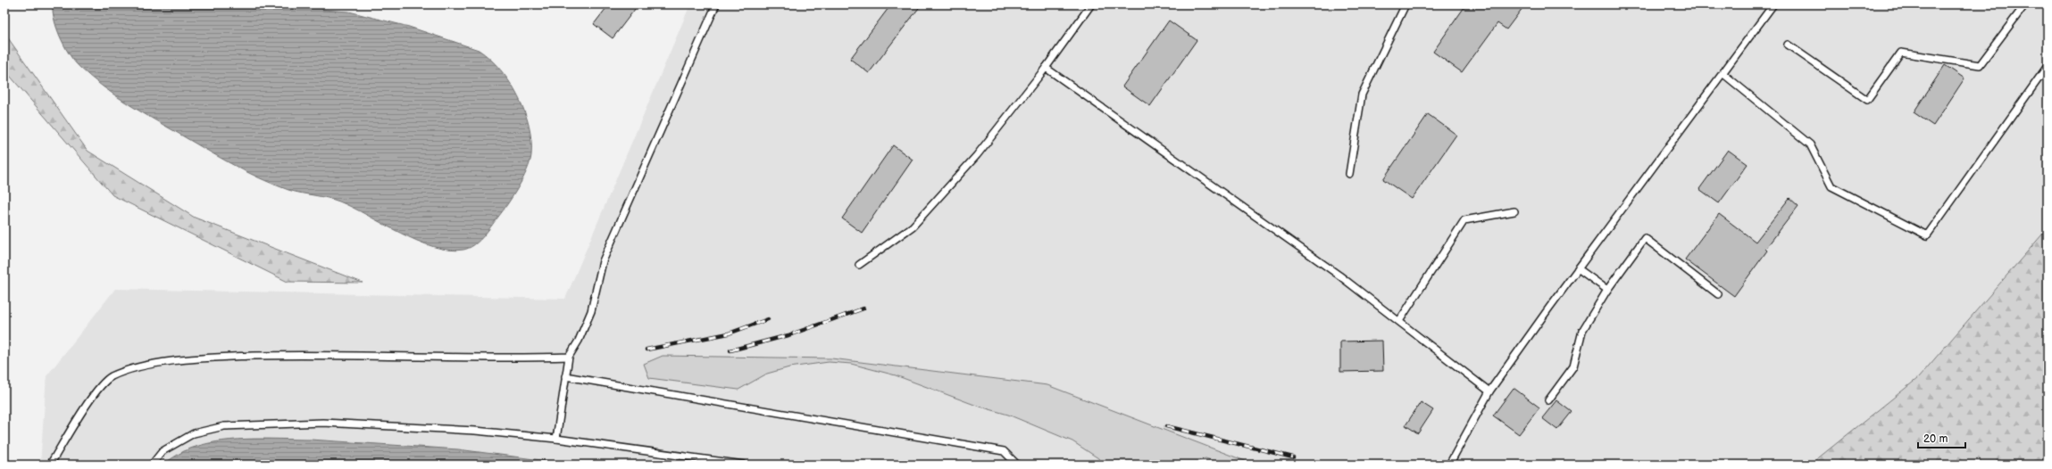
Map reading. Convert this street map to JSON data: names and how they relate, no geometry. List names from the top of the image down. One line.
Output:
{"scale_bar":"20 m"}
